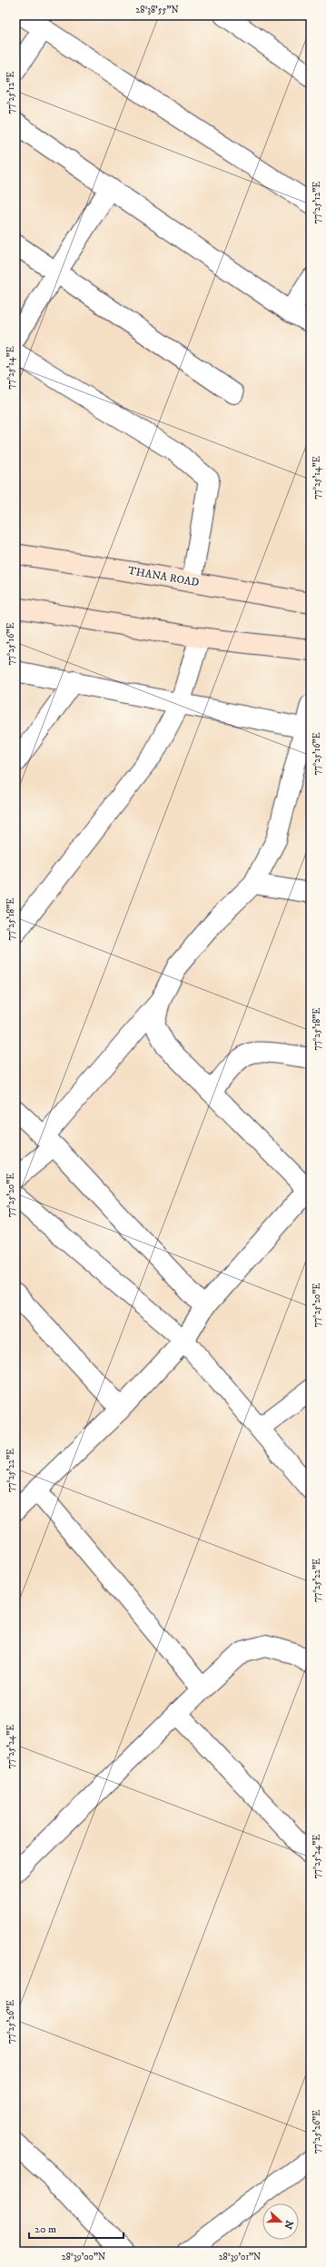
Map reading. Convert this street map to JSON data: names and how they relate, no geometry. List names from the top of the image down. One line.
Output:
{"streets":{"street":["THANA ROAD"]},"scale_bar":"20 m","north":"right","coordinates":["28°38'55\"N","77°25'12\"E","77°25'14\"E","77°25'16\"E","77°25'18\"E","77°25'20\"E","77°25'22\"E","77°25'24\"E","77°25'26\"E","28°39'00\"N","28°39'01\"N"]}
